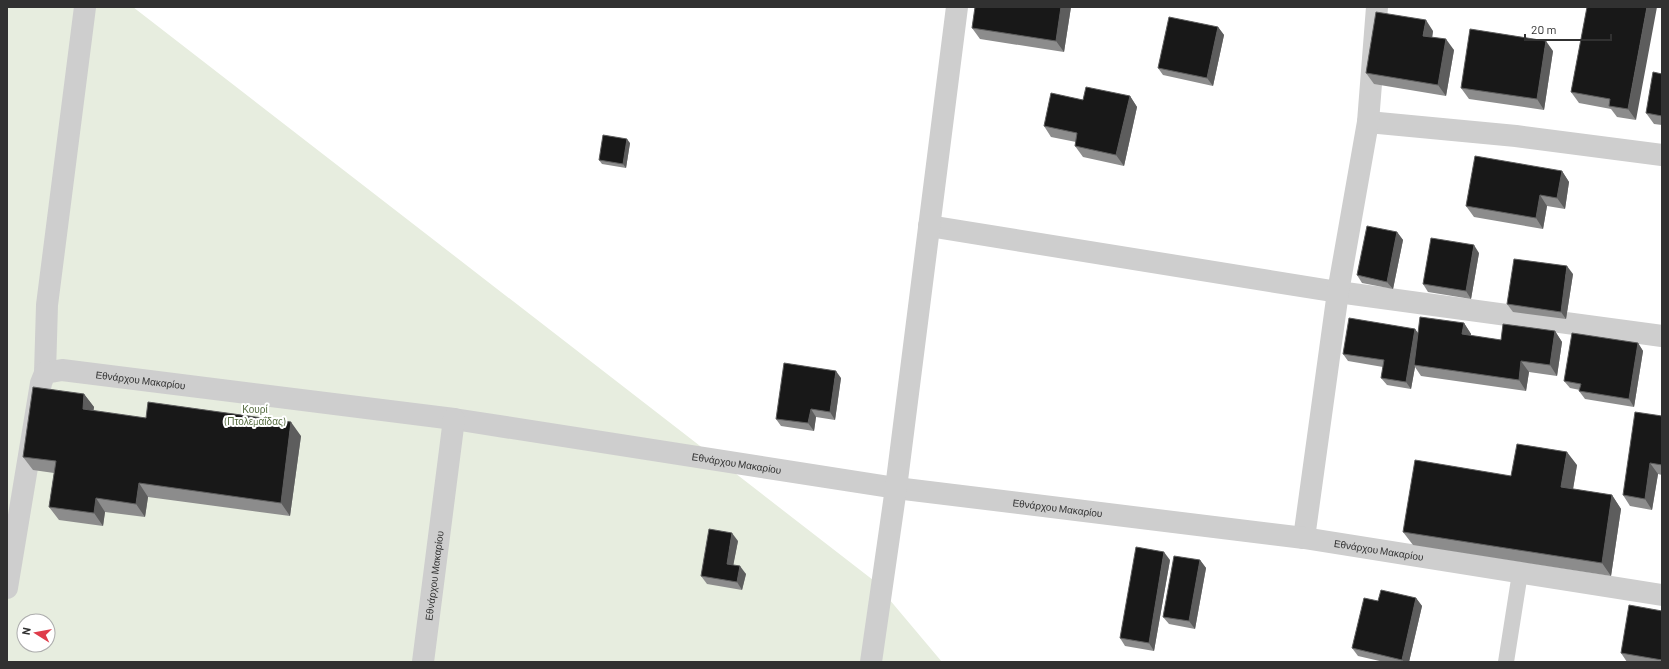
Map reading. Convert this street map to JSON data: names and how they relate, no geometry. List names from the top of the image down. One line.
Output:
{"streets":{"street":["Εθνάρχου Μακαρίου"]},"parks":["Κουρί (Πτολεμαΐδας)"],"scale_bar":"20 m","north":"left"}
